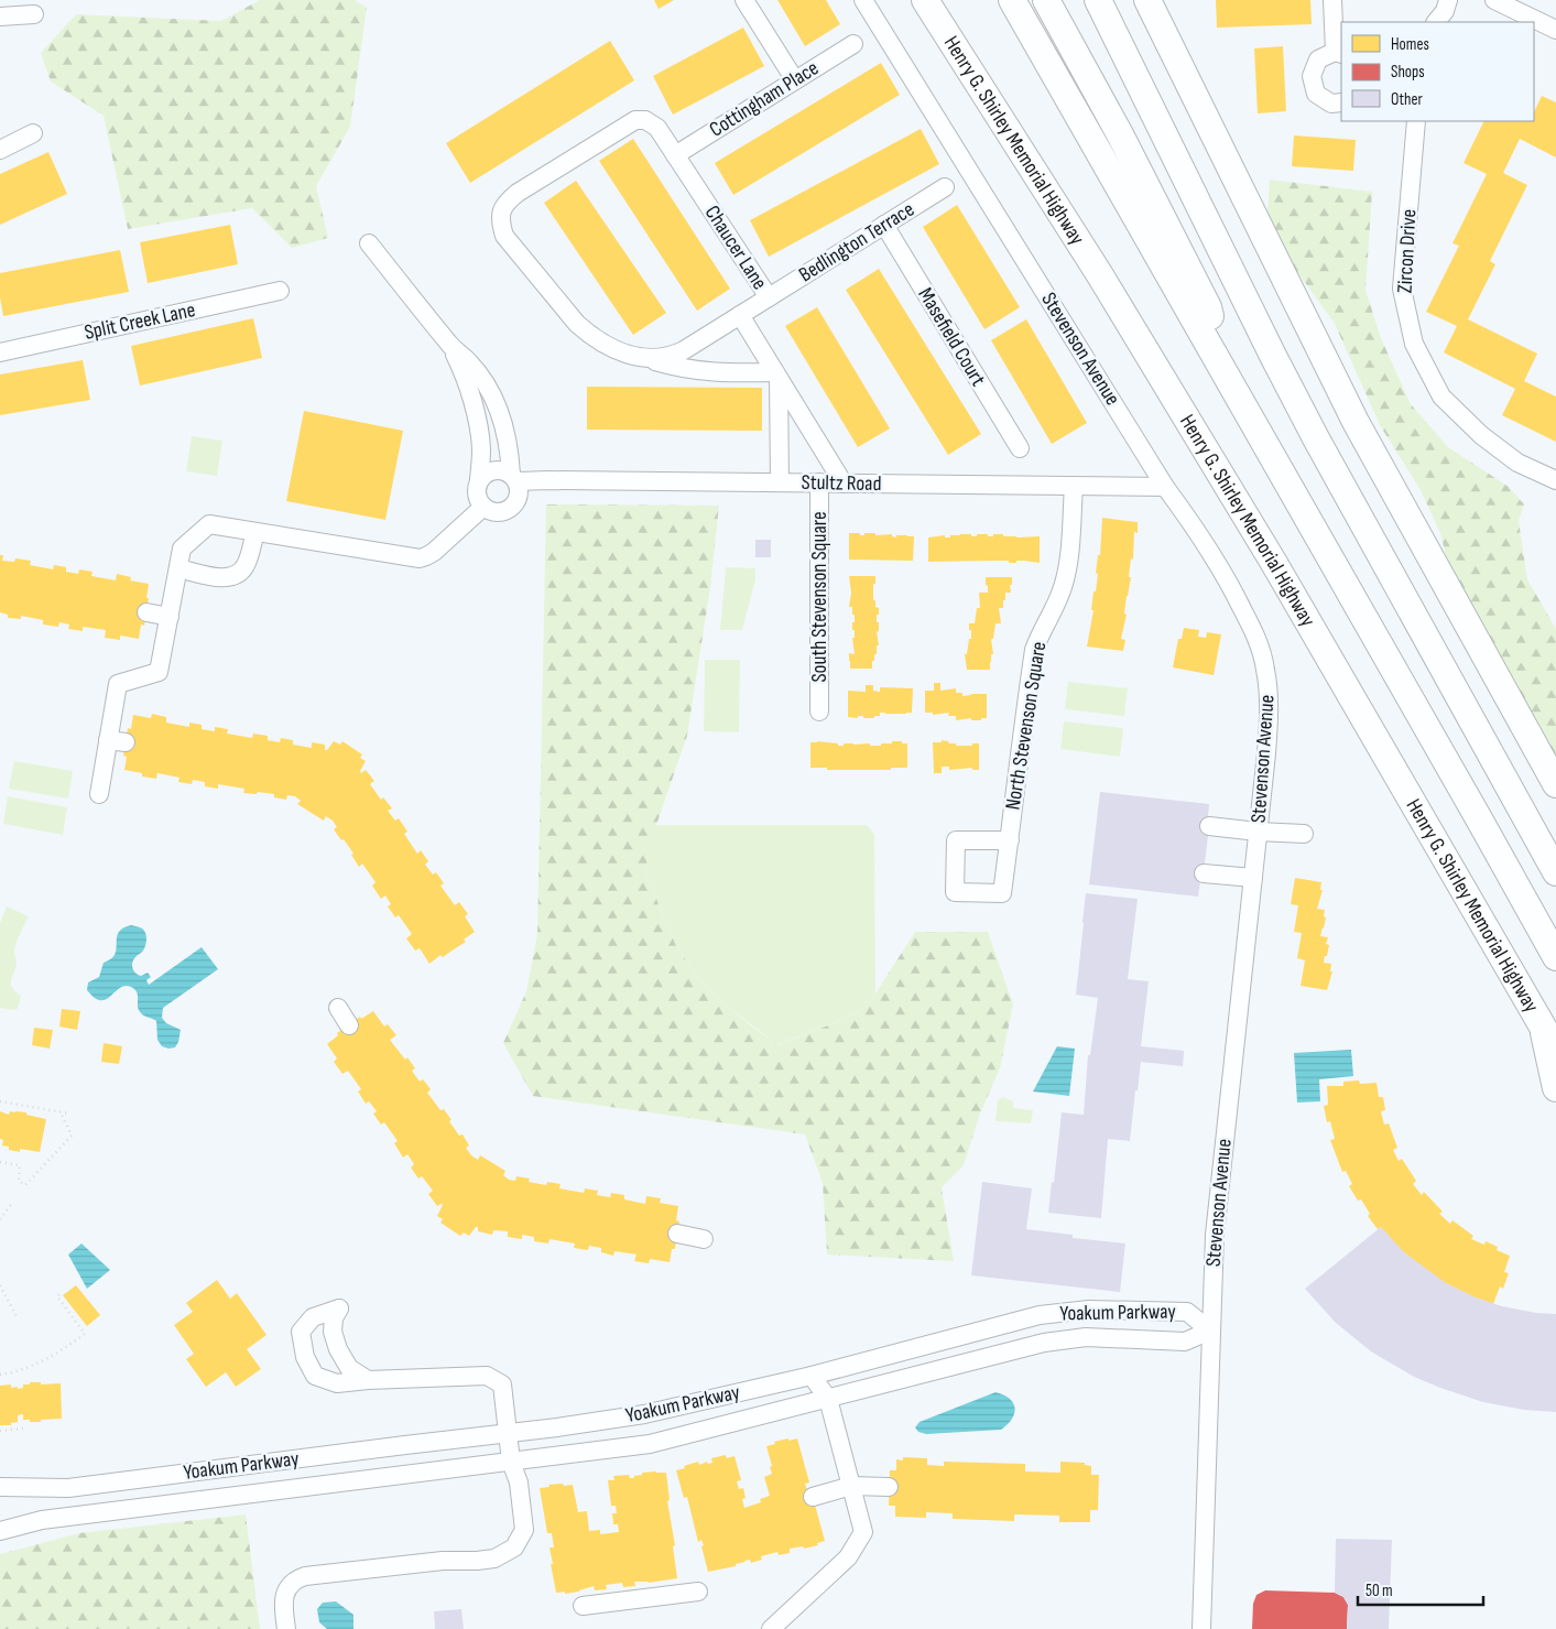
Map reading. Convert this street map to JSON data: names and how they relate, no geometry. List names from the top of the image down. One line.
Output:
{"streets":{"highway":["Henry G. Shirley Memorial Highway"],"street":["Cottingham Place","Bedlington Terrace","Chaucer Lane","Zircon Drive","Split Creek Lane","Masefield Court","Stevenson Avenue","Stultz Road","South Stevenson Square","North Stevenson Square","Yoakum Parkway"]},"crossings":[["Cottingham Place","Chaucer Lane"],["Bedlington Terrace","Chaucer Lane"],["Bedlington Terrace","Masefield Court"],["Chaucer Lane","Stultz Road"],["Stevenson Avenue","Stultz Road"],["Stevenson Avenue","Yoakum Parkway"],["Stultz Road","South Stevenson Square"],["Stultz Road","North Stevenson Square"]],"legend":["Homes","Shops","Other"],"scale_bar":"50 m"}
